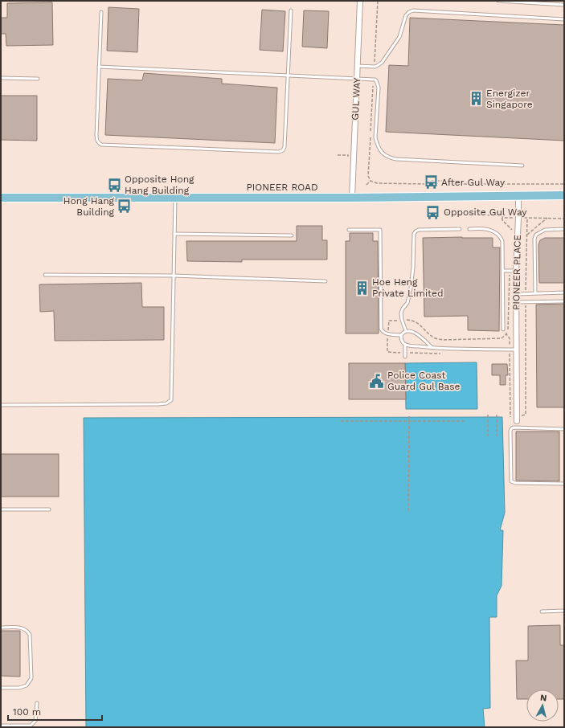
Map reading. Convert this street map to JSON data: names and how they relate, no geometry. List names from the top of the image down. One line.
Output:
{"streets":{"main road":["PIONEER ROAD"],"street":["GUL WAY","PIONEER PLACE"]},"crossings":[["GUL WAY","PIONEER ROAD"],["PIONEER ROAD","PIONEER PLACE"]],"places":{"building":["Energizer Singapore","Hoe Heng Private Limited"],"bus stop":["After Gul Way","Opposite Hong Hang Building","Hong Hang Building","Opposite Gul Way"],"public building":["Police Coast Guard Gul Base"]},"scale_bar":"100 m","north":"top"}
